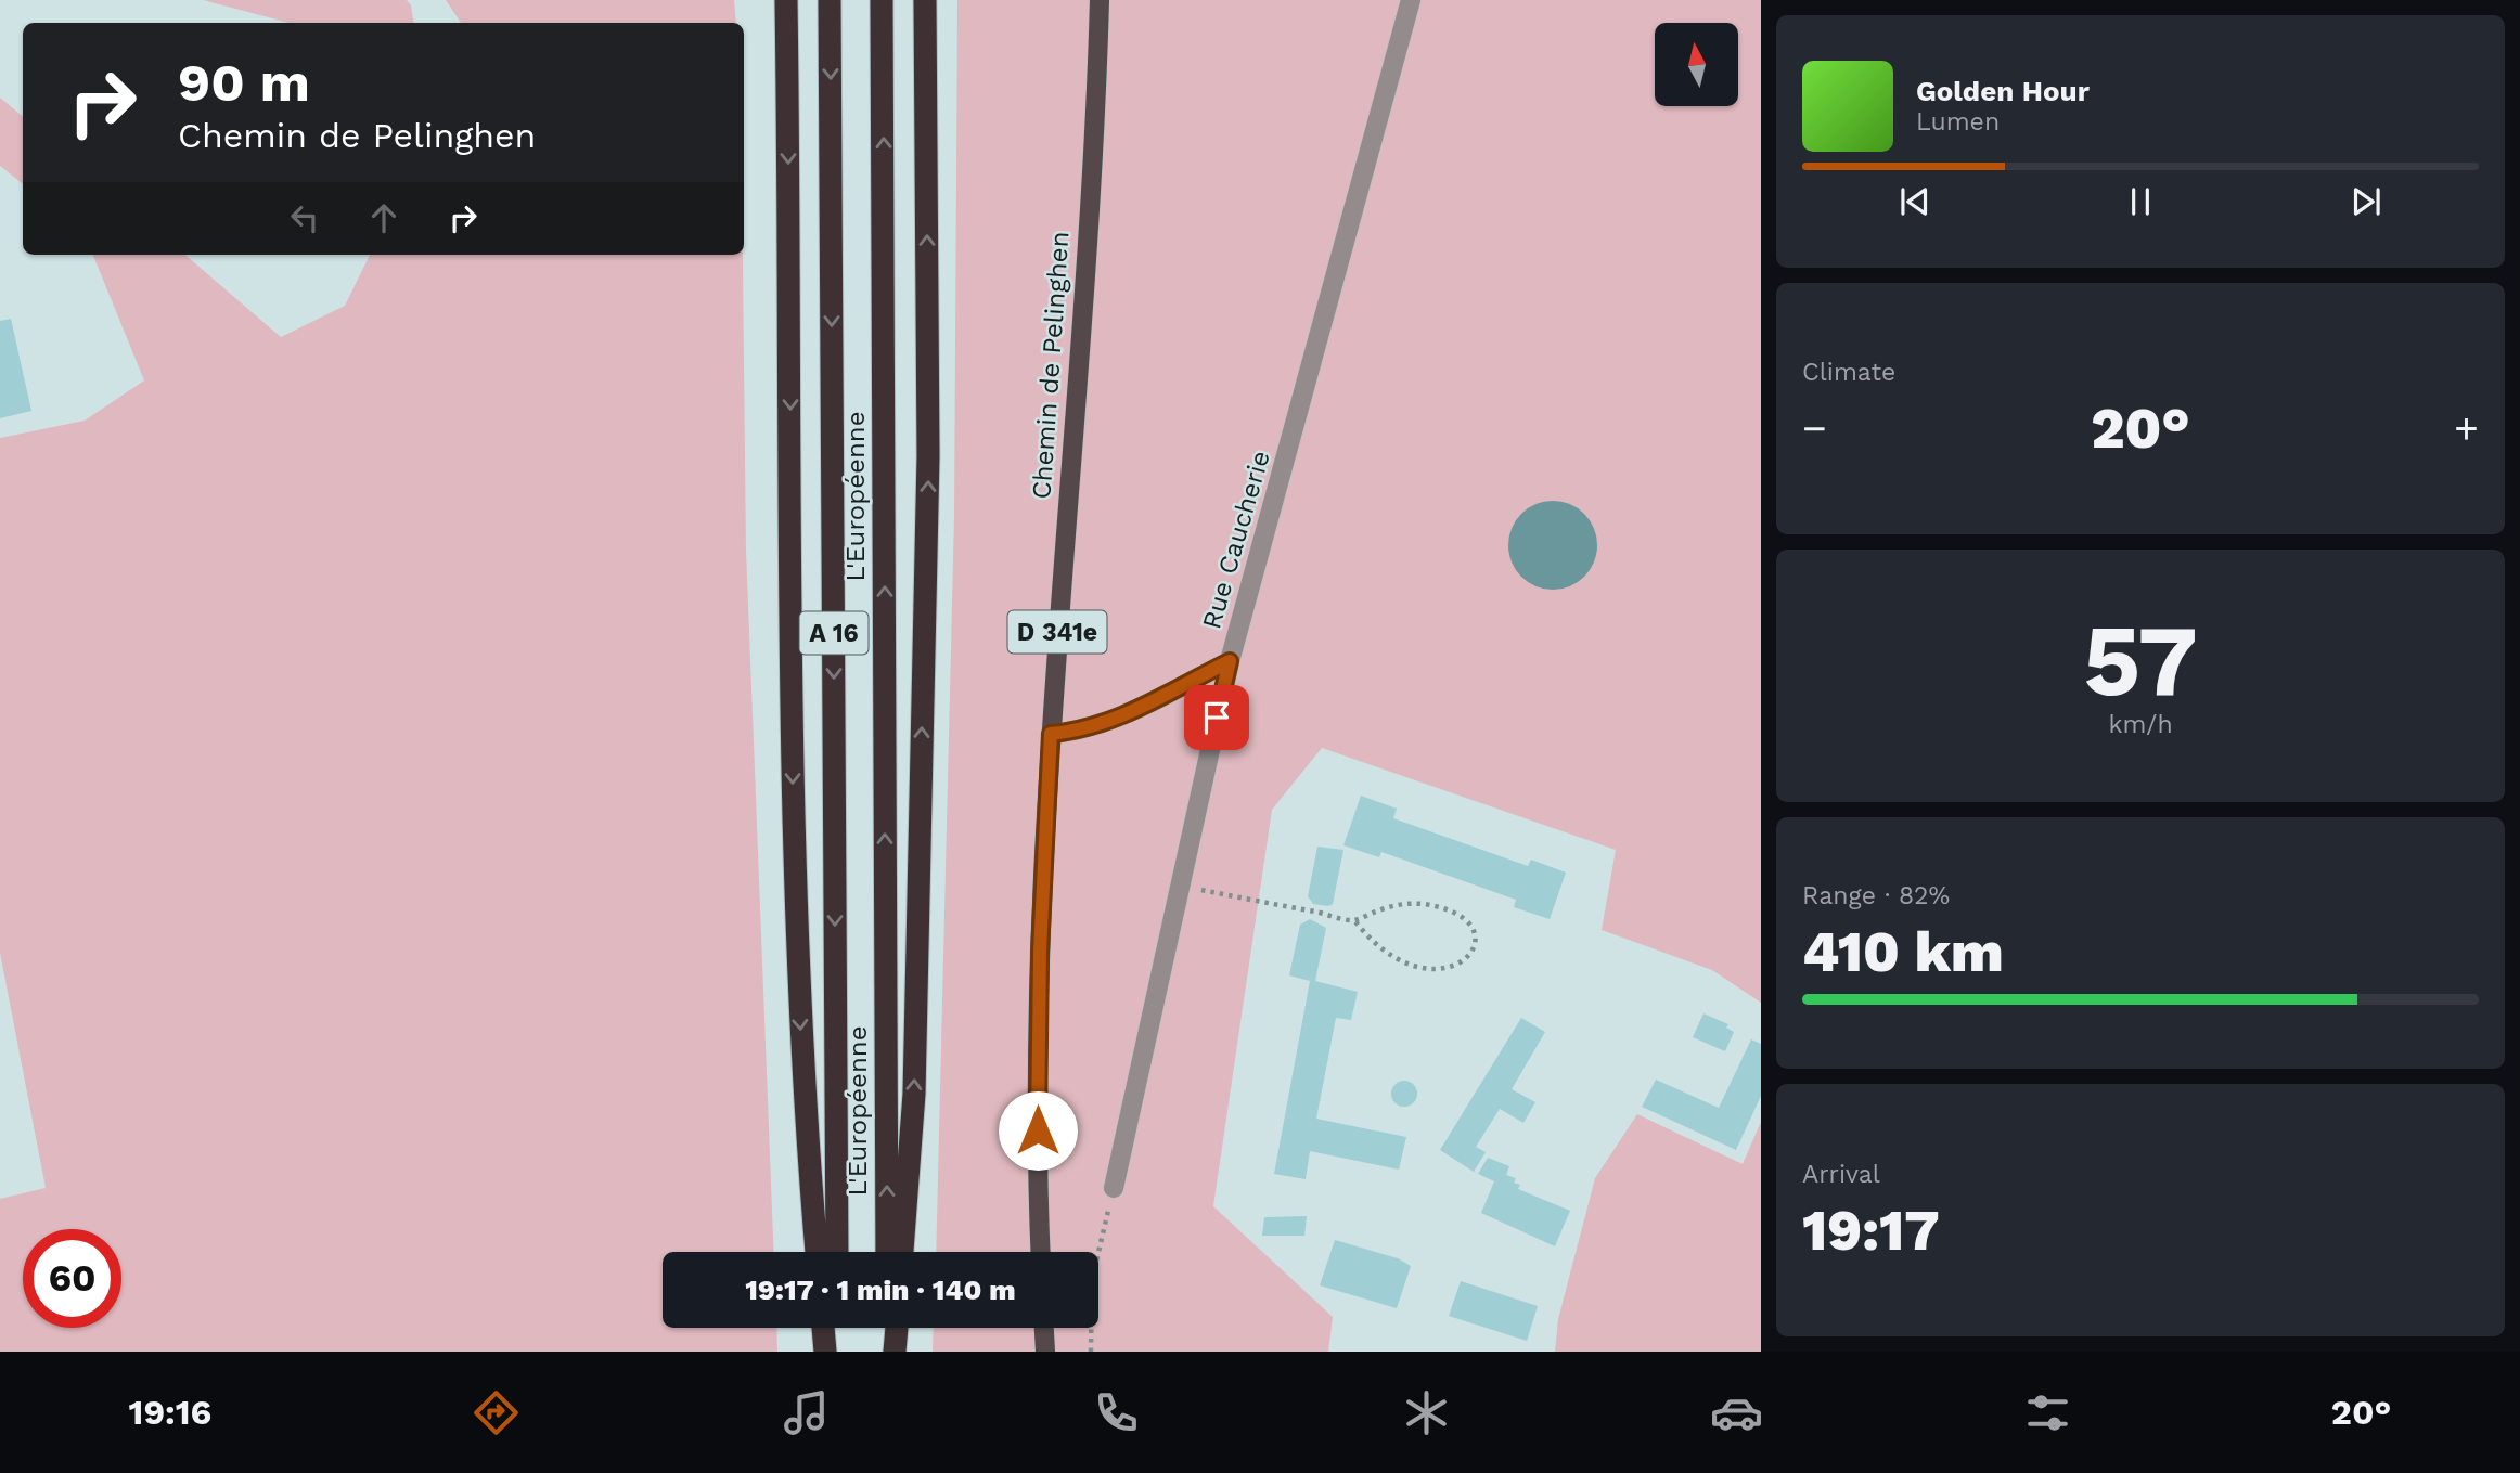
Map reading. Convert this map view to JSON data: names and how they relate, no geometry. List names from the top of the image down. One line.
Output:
{"streets":{"highway":["L'Européenne","A 16"],"main road":["Chemin de Pelinghen","D 341e"],"street":["Rue Caucherie"]},"north":"top","page":{"turn":["90 m","Chemin de Pelinghen"],"song":["Golden Hour","Lumen"],"tile":["Climate",["57","km/h"],["Range · 82%","410 km"],["Arrival","19:17"]],"heat":["−","20°","+"],"limit":"60","trip":"19:17 · 1 min · 140 m","tabs":["19:16","20°"]}}
